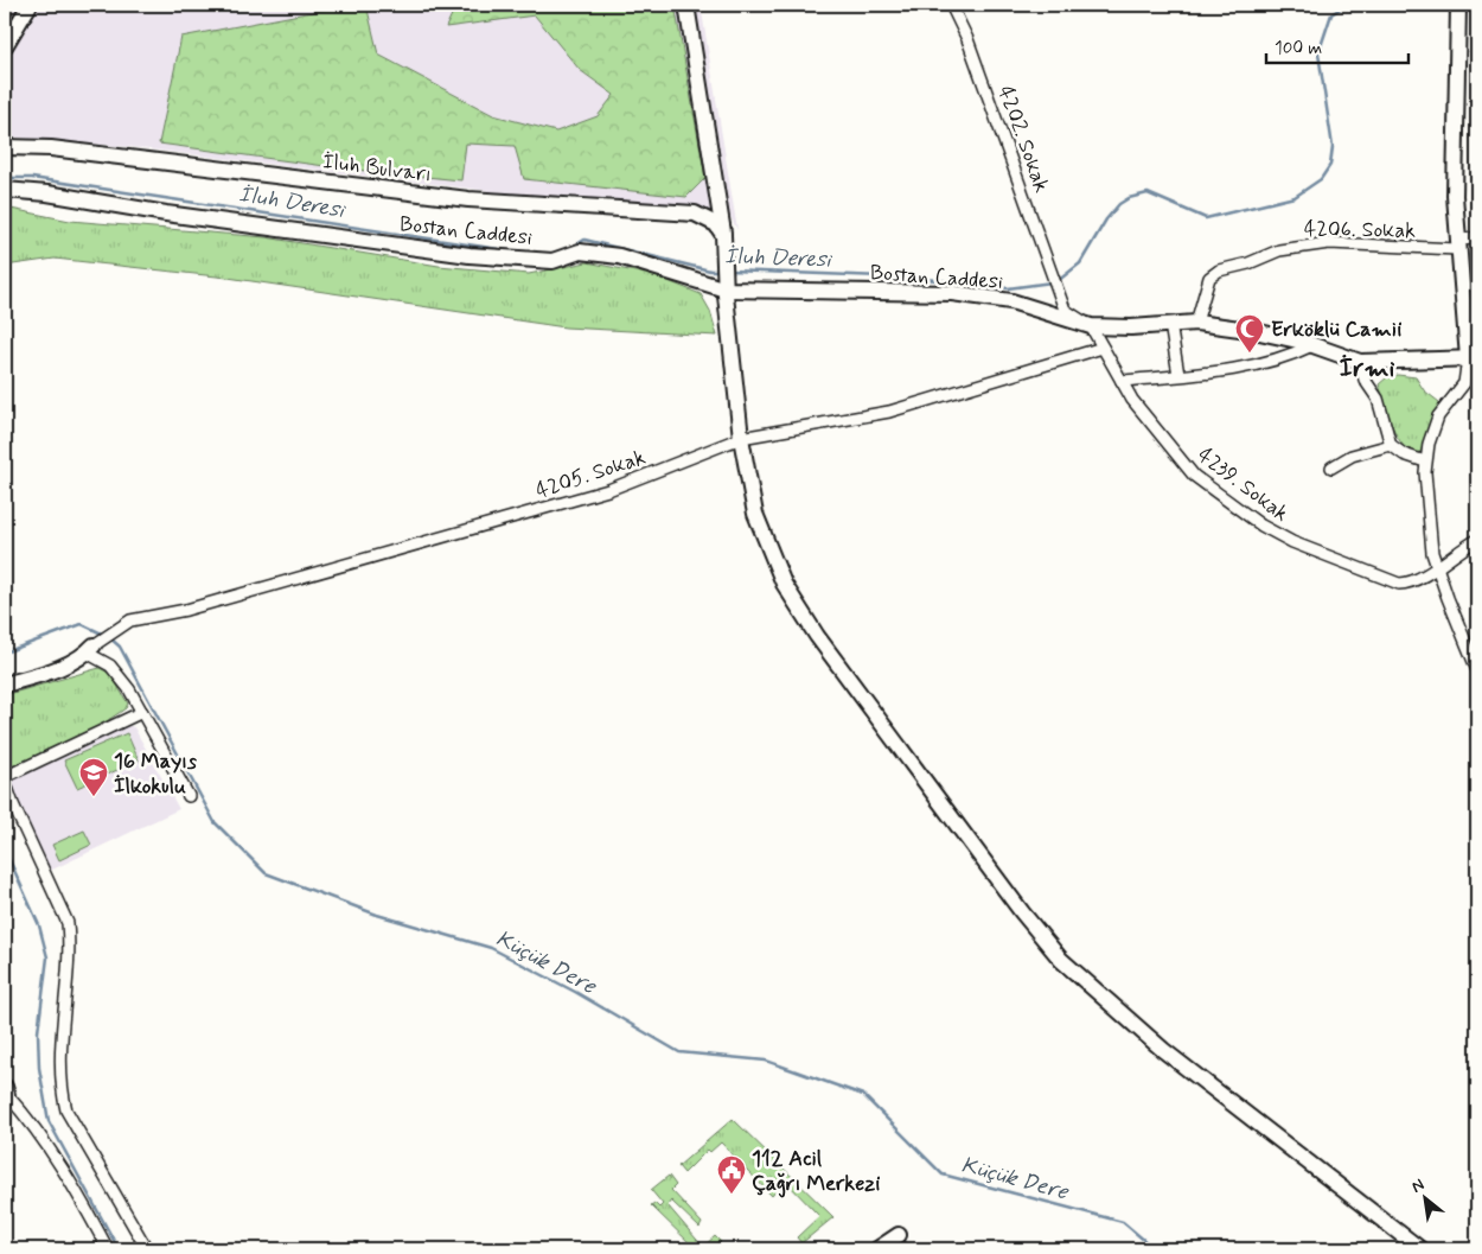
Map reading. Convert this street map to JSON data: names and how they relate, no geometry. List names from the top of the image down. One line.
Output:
{"streets":{"street":["4202. Sokak","İluh Bulvarı","4206. Sokak","Bostan Caddesi","4205. Sokak","4239. Sokak"]},"crossings":[["4202. Sokak","4239. Sokak"],["4206. Sokak","Bostan Caddesi"],["Bostan Caddesi","4239. Sokak"],["4205. Sokak","4239. Sokak"]],"districts":["İrmi"],"water":["İluh Deresi","Küçük Dere"],"places":{"mosque":["Erköklü Camii"],"school or university":["16 Mayıs İlkokulu"],"public building":["112 Acil Çağrı Merkezi"]},"scale_bar":"100 m","north":"top left"}
